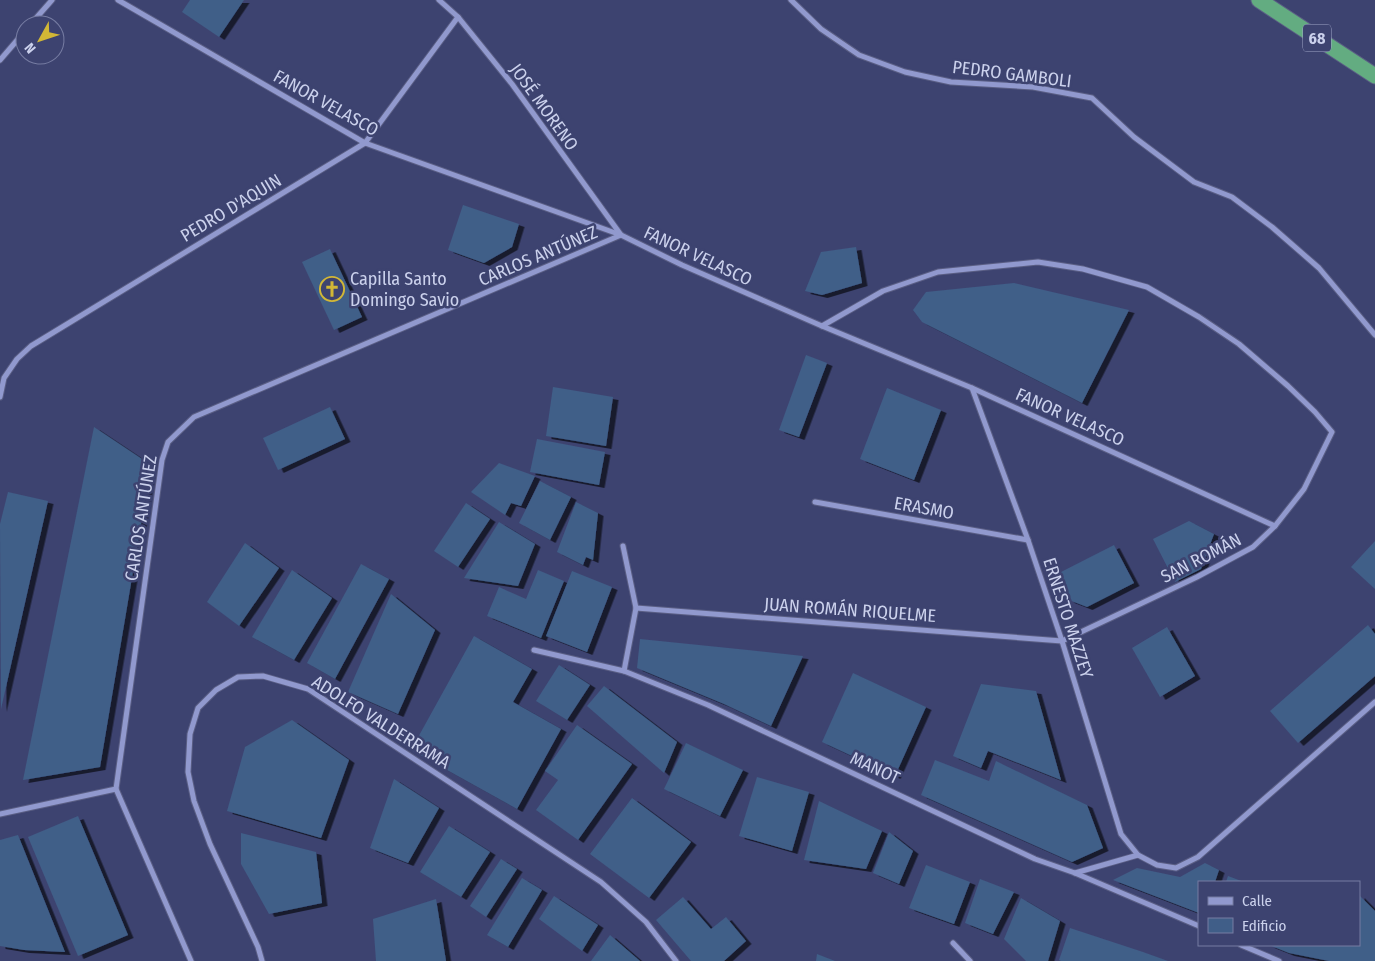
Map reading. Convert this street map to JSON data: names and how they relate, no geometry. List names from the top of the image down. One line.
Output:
{"streets":{"highway":["68"],"street":["PEDRO GAMBOLI","FANOR VELASCO","JOSÉ MORENO","PEDRO D'AQUIN","CARLOS ANTÚNEZ","ERASMO","SAN ROMÁN","JUAN ROMÁN RIQUELME","ERNESTO MAZZEY","ADOLFO VALDERRAMA","MANOT"]},"crossings":[["FANOR VELASCO","JOSÉ MORENO"],["FANOR VELASCO","PEDRO D'AQUIN"],["FANOR VELASCO","CARLOS ANTÚNEZ"],["FANOR VELASCO","SAN ROMÁN"],["FANOR VELASCO","ERNESTO MAZZEY"],["JOSÉ MORENO","PEDRO D'AQUIN"],["JOSÉ MORENO","CARLOS ANTÚNEZ"],["ERASMO","ERNESTO MAZZEY"],["SAN ROMÁN","JUAN ROMÁN RIQUELME"],["SAN ROMÁN","ERNESTO MAZZEY"],["JUAN ROMÁN RIQUELME","ERNESTO MAZZEY"]],"places":{"church":["Capilla Santo Domingo Savio"]},"legend":["Calle","Edificio"],"north":"bottom left"}
